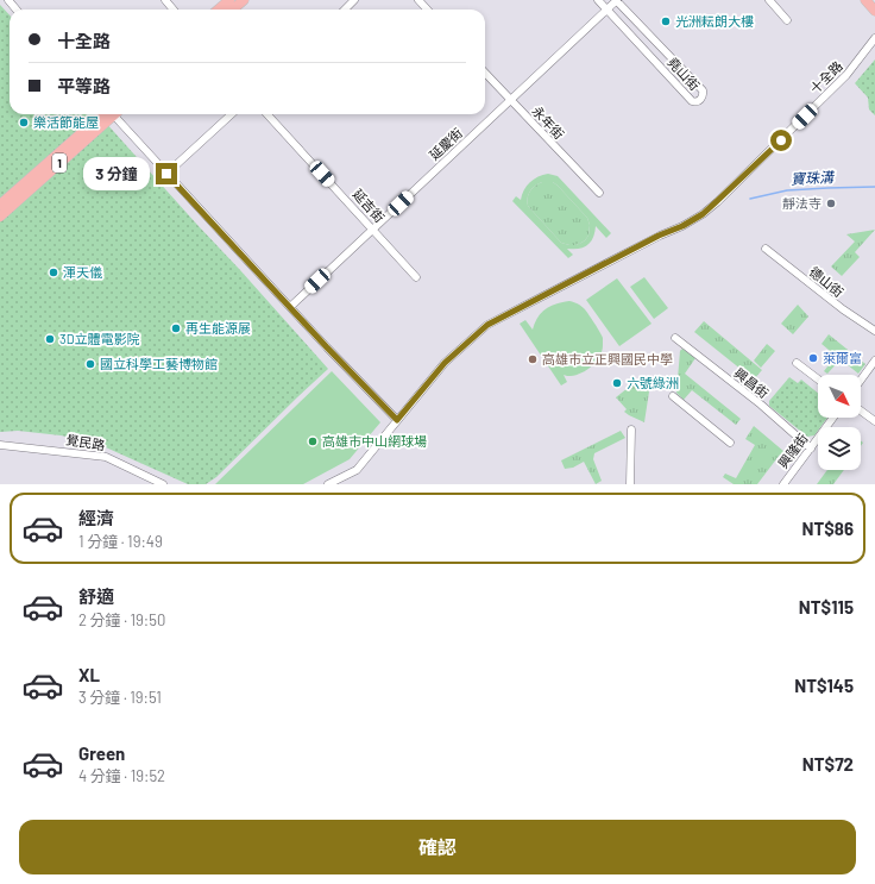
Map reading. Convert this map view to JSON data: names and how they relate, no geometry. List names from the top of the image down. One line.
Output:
{"streets":{"main road":["1"],"street":["堯山街","十全路","永年街","延慶街","延吉街","德山街","興昌街","覺民路","興隆街"]},"crossings":[["堯山街","延慶街"],["永年街","延慶街"],["延慶街","延吉街"],["興昌街","興隆街"]],"water":["寶珠溝"],"places":["光洲耘朗大樓","樂活節能屋","靜法寺","渾天儀","再生能源展","3D立體電影院","萊爾富","高雄市立正興國民中學","國立科學工藝博物館","六號綠洲","高雄市中山網球場"],"north":"bottom right","page":{"banner":["十全路","平等路"],"bubble":"3 分鐘","list":[{"name":"經濟","note":"1 分鐘 · 19:49","value":"NT$86"},{"name":"舒適","note":"2 分鐘 · 19:50","value":"NT$115"},{"name":"XL","note":"3 分鐘 · 19:51","value":"NT$145"},{"name":"Green","note":"4 分鐘 · 19:52","value":"NT$72"}],"buttons":"確認"}}
